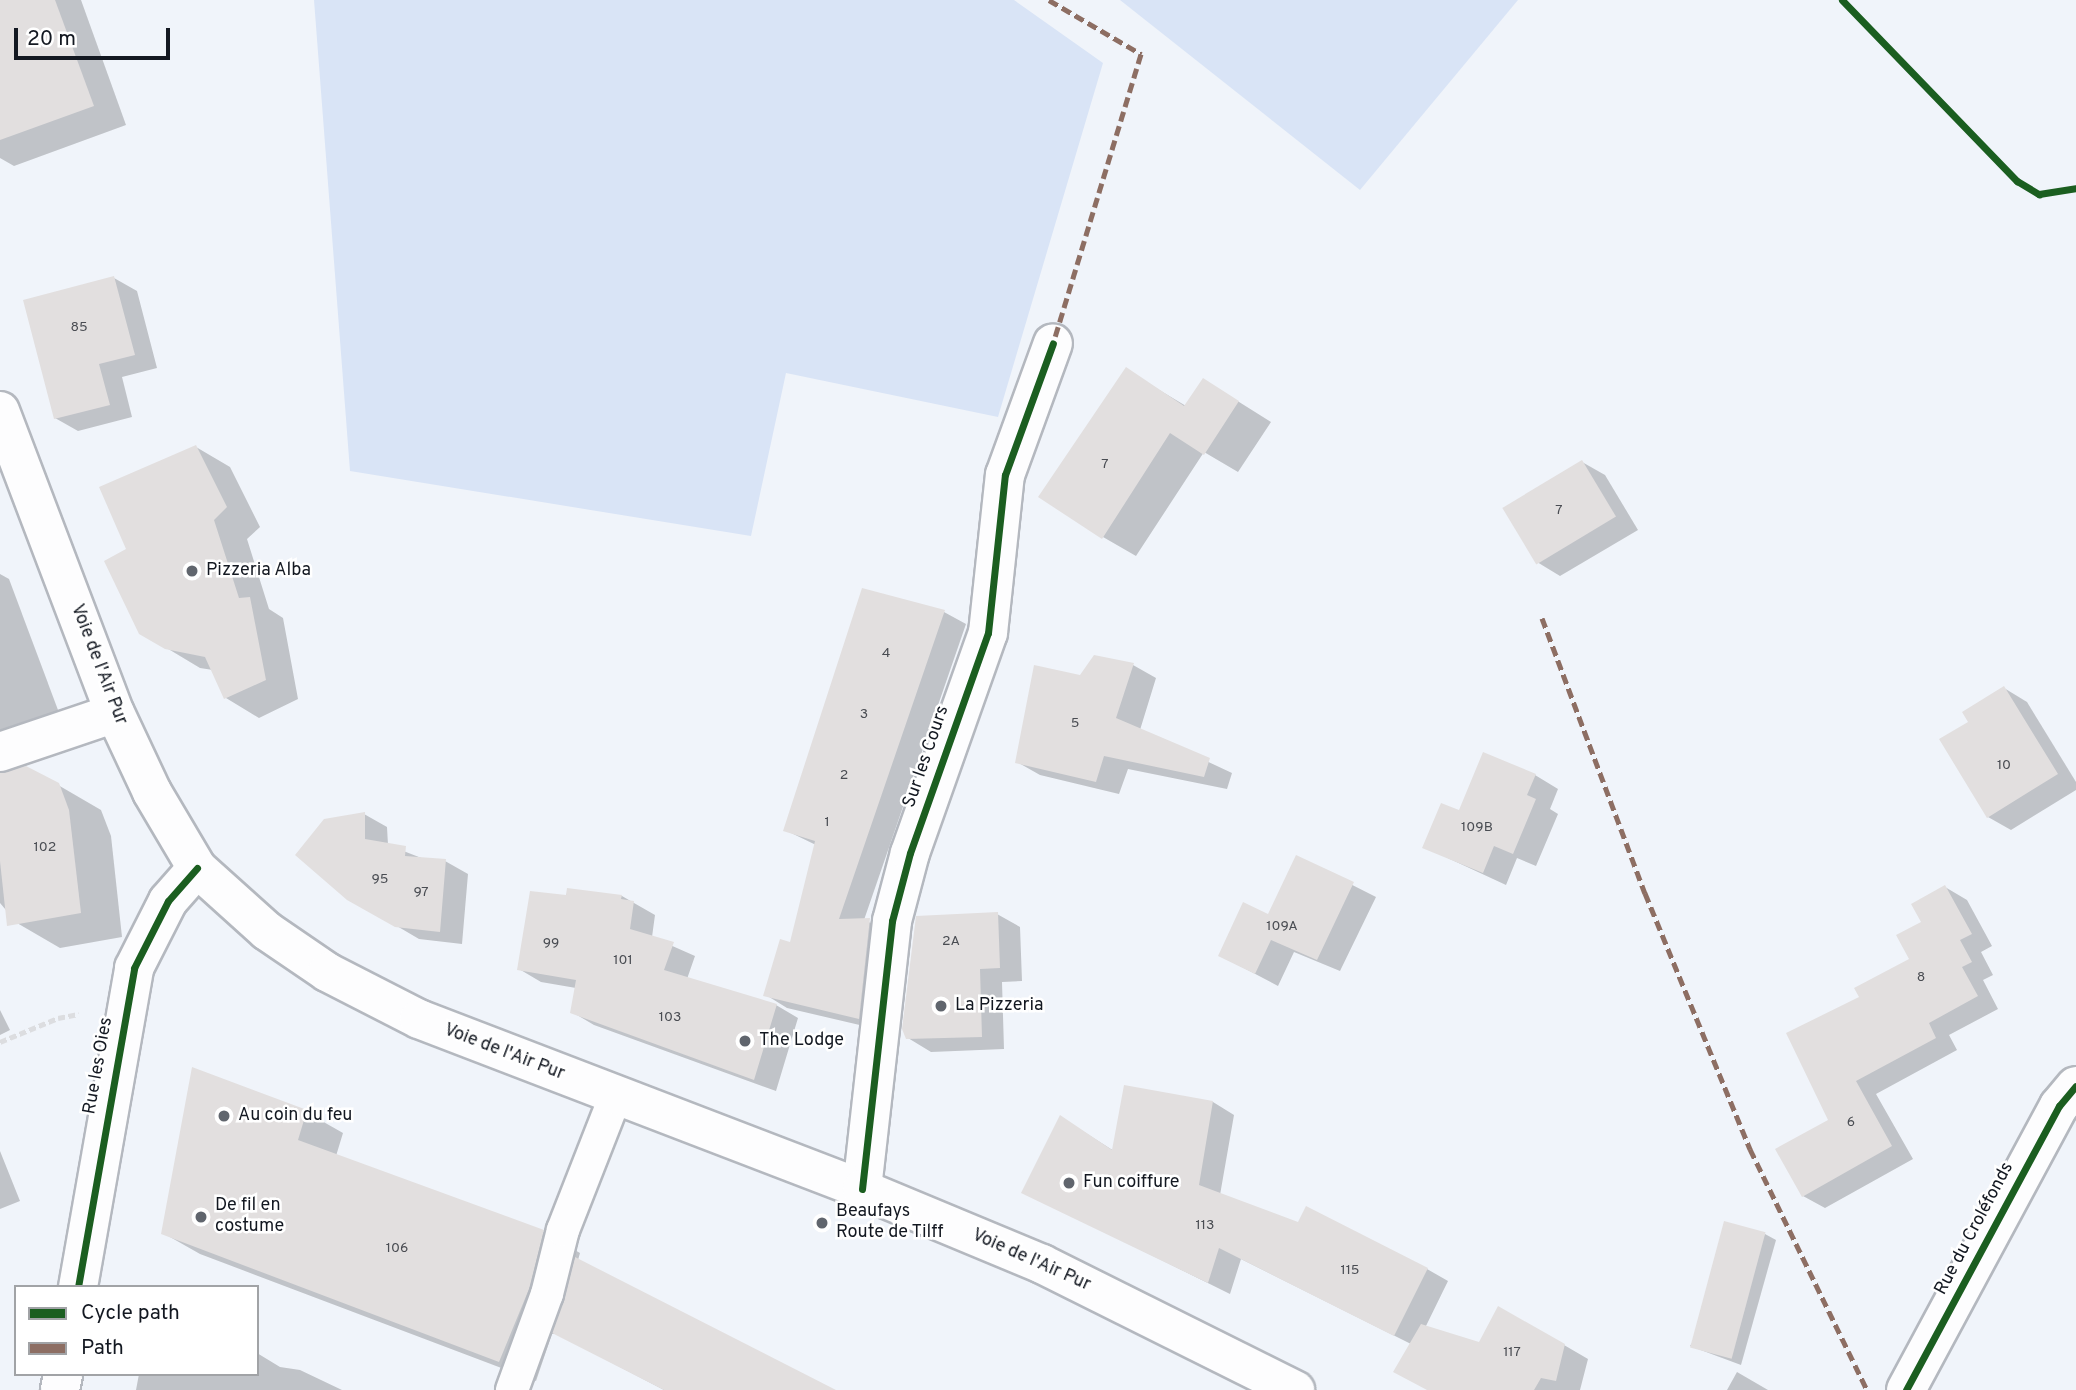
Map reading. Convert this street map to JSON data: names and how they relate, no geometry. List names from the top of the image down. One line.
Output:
{"streets":{"main road":["Voie de l'Air Pur","Sur les Cours","Rue les Oies","Rue du Croléfonds"]},"crossings":[["Voie de l'Air Pur","Sur les Cours"],["Voie de l'Air Pur","Rue les Oies"]],"places":["Pizzeria Alba","La Pizzeria","The Lodge","Au coin du feu","Fun coiffure","De fil en costume","Beaufays Route de Tilff"],"house_numbers":["85","7","7","4","3","5","10","2","1","109B","102","95","97","109A","2A","99","101","8","103","6","113","106","115","117"],"legend":["Cycle path","Path"],"scale_bar":"20 m"}
